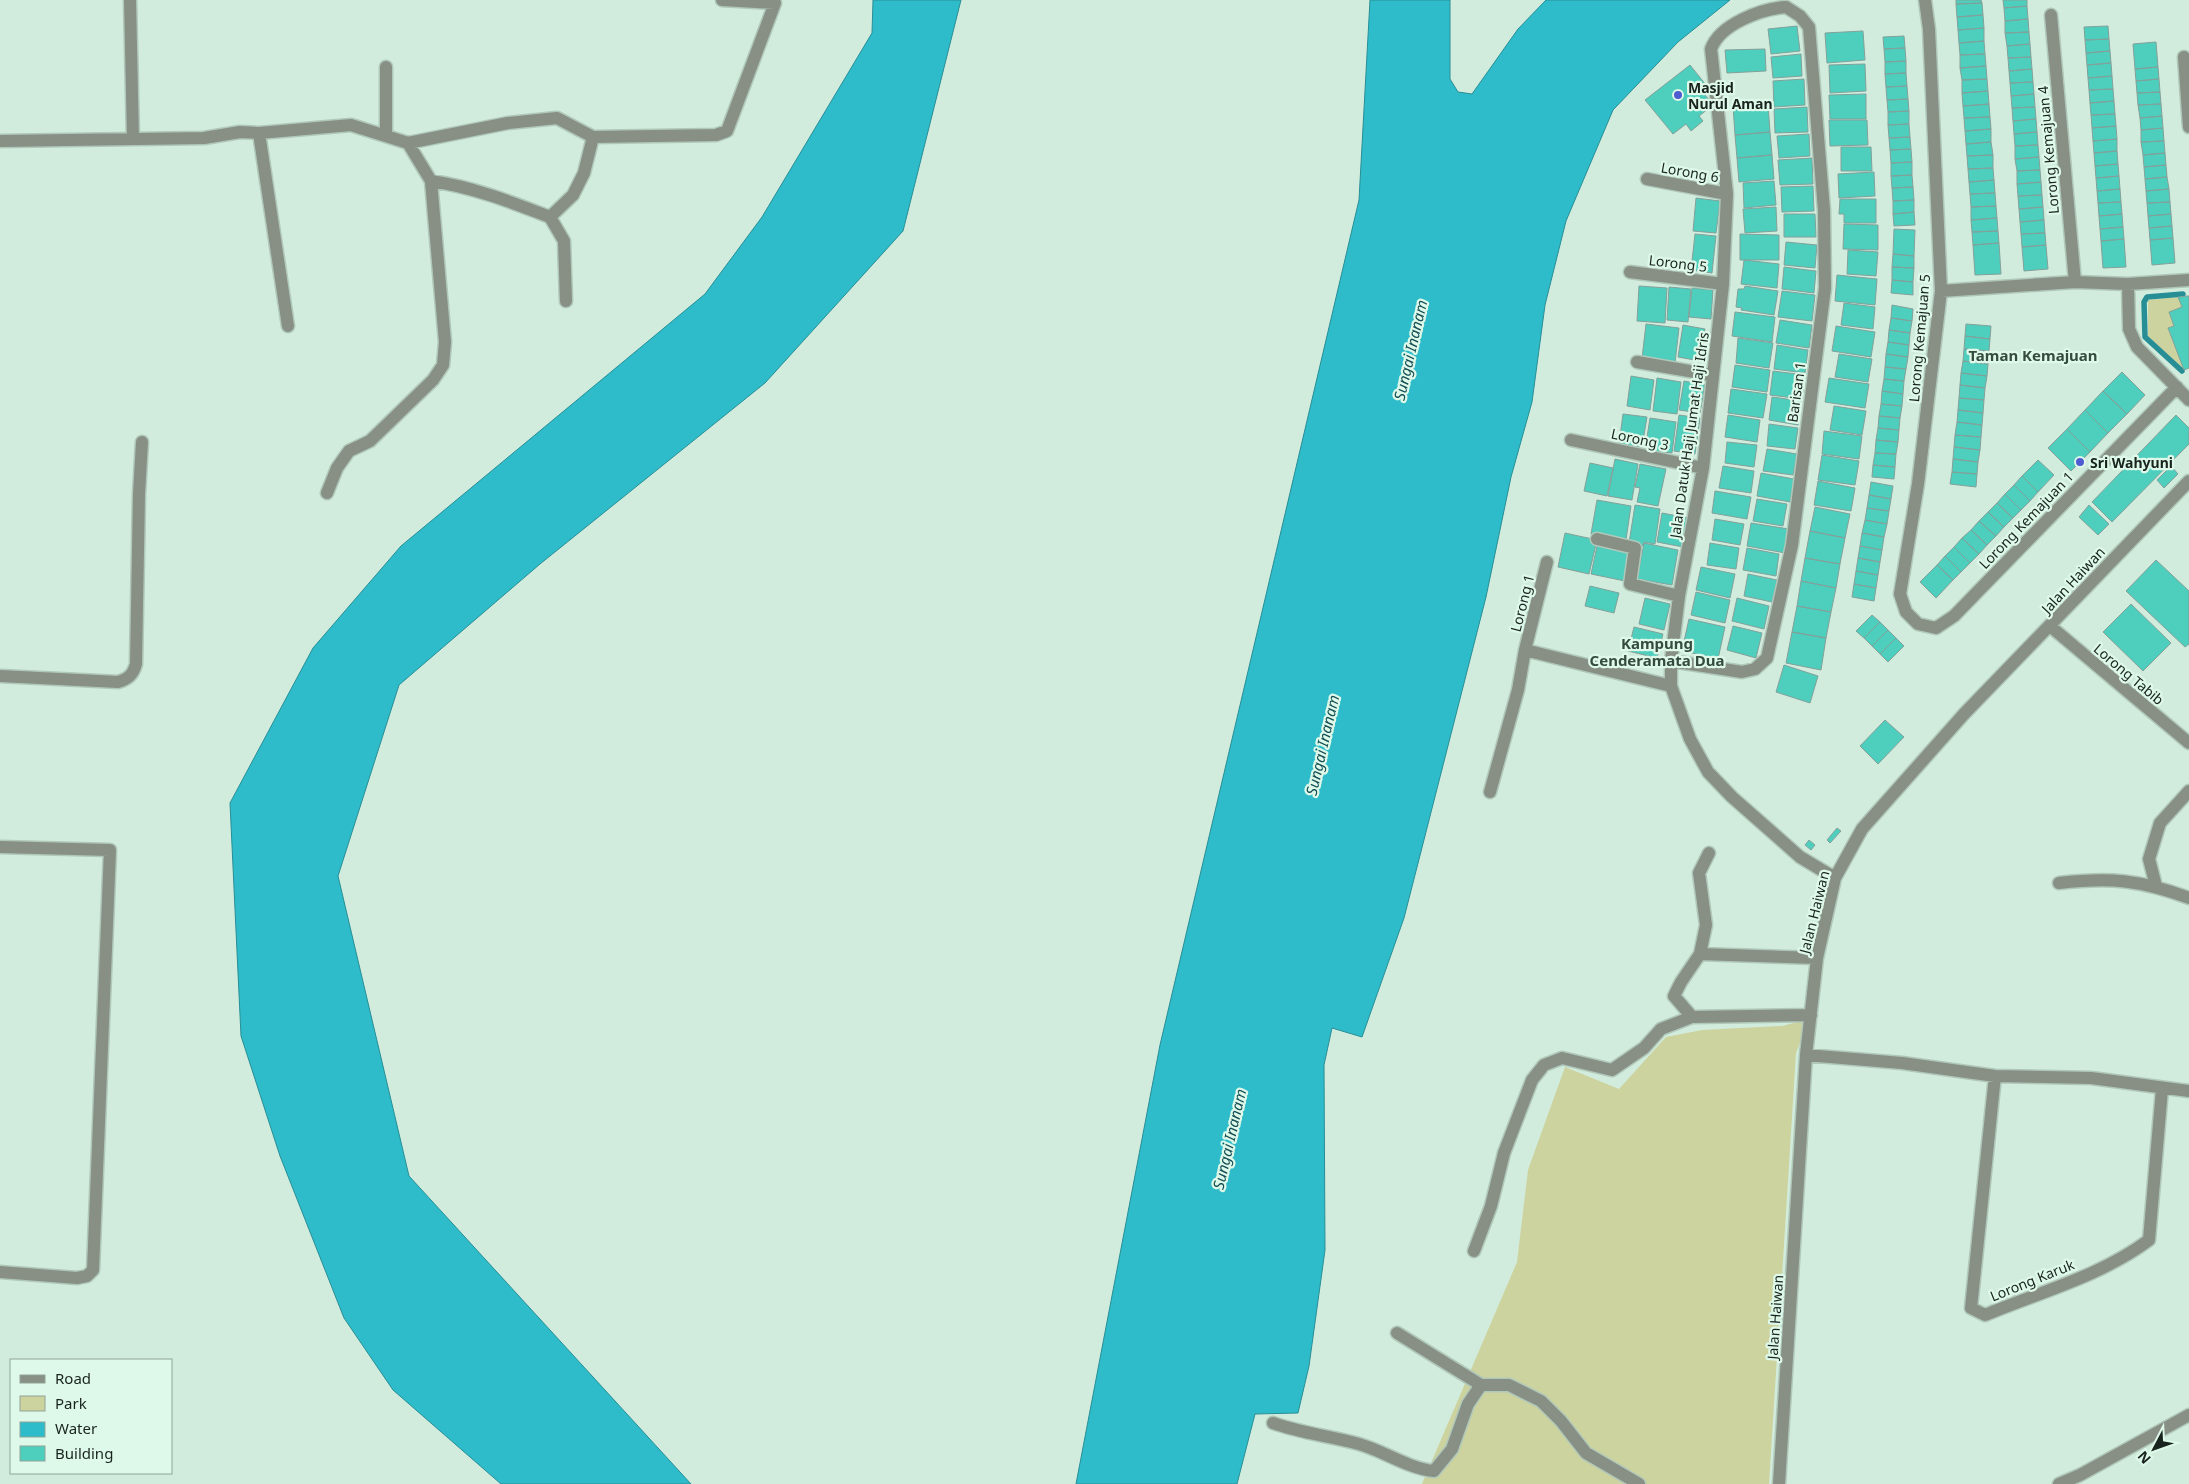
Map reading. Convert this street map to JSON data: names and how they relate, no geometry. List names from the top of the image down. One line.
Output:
{"streets":{"street":["Lorong Kemajuan 4","Lorong 6","Lorong 5","Lorong Kemajuan 5","Barisan 1","Jalan Datuk Haji Jumat Haji Idris","Lorong 3","Lorong Kemajuan 1","Jalan Haiwan","Lorong 1","Lorong Tabib","Lorong Karuk"]},"crossings":[["Lorong 6","Jalan Datuk Haji Jumat Haji Idris"],["Lorong 5","Jalan Datuk Haji Jumat Haji Idris"],["Lorong Kemajuan 5","Lorong Kemajuan 1"],["Barisan 1","Jalan Datuk Haji Jumat Haji Idris"],["Jalan Datuk Haji Jumat Haji Idris","Lorong 3"],["Jalan Datuk Haji Jumat Haji Idris","Jalan Haiwan"],["Jalan Datuk Haji Jumat Haji Idris","Lorong 1"],["Jalan Haiwan","Lorong Tabib"]],"districts":["Taman Kemajuan","Kampung Cenderamata Dua"],"water":["Sungai Inanam"],"places":["Masjid Nurul Aman","Sri Wahyuni"],"legend":["Road","Park","Water","Building"],"north":"bottom left"}
